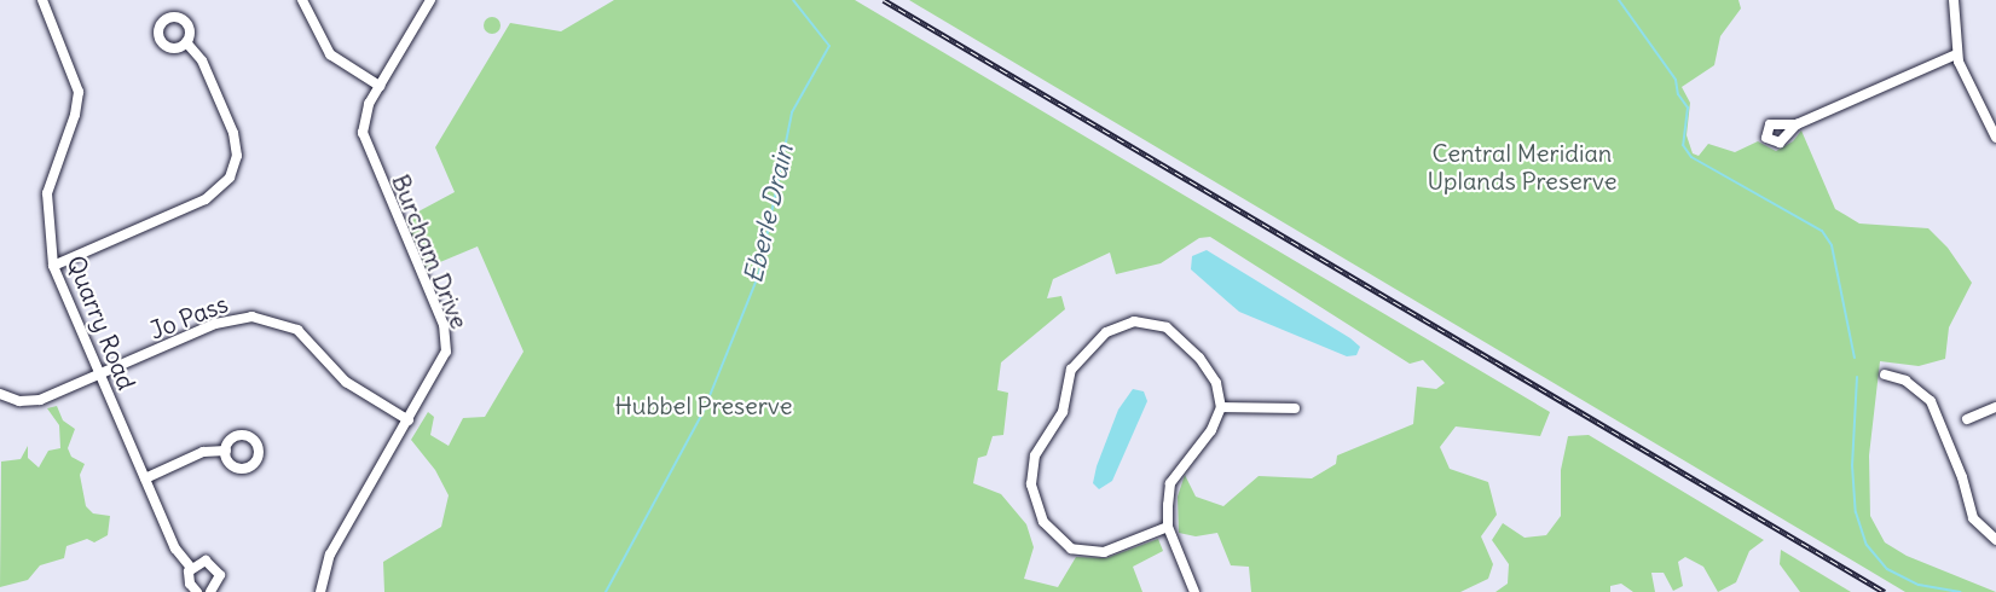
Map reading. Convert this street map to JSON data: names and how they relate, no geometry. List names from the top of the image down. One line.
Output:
{"streets":{"street":["Burcham Drive","Jo Pass","Quarry Road"]},"crossings":[["Burcham Drive","Jo Pass"],["Jo Pass","Quarry Road"]],"water":["Eberle Drain"],"parks":["Central Meridian Uplands Preserve","Hubbel Preserve"]}
